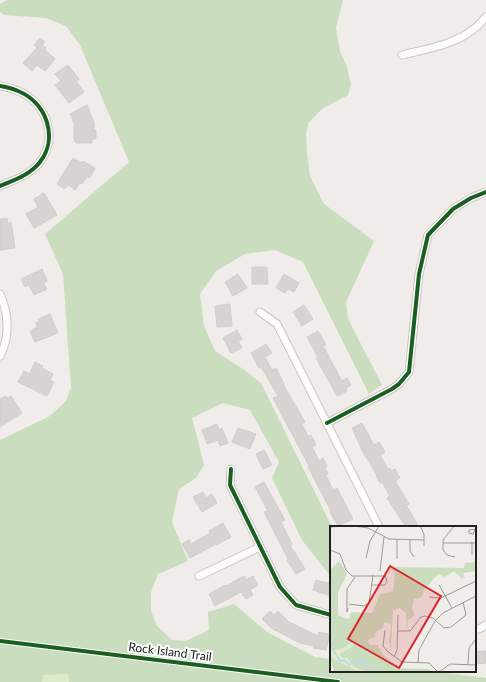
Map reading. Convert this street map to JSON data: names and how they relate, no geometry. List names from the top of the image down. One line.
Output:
{"streets":{"cycle path":["Rock Island Trail"]}}
